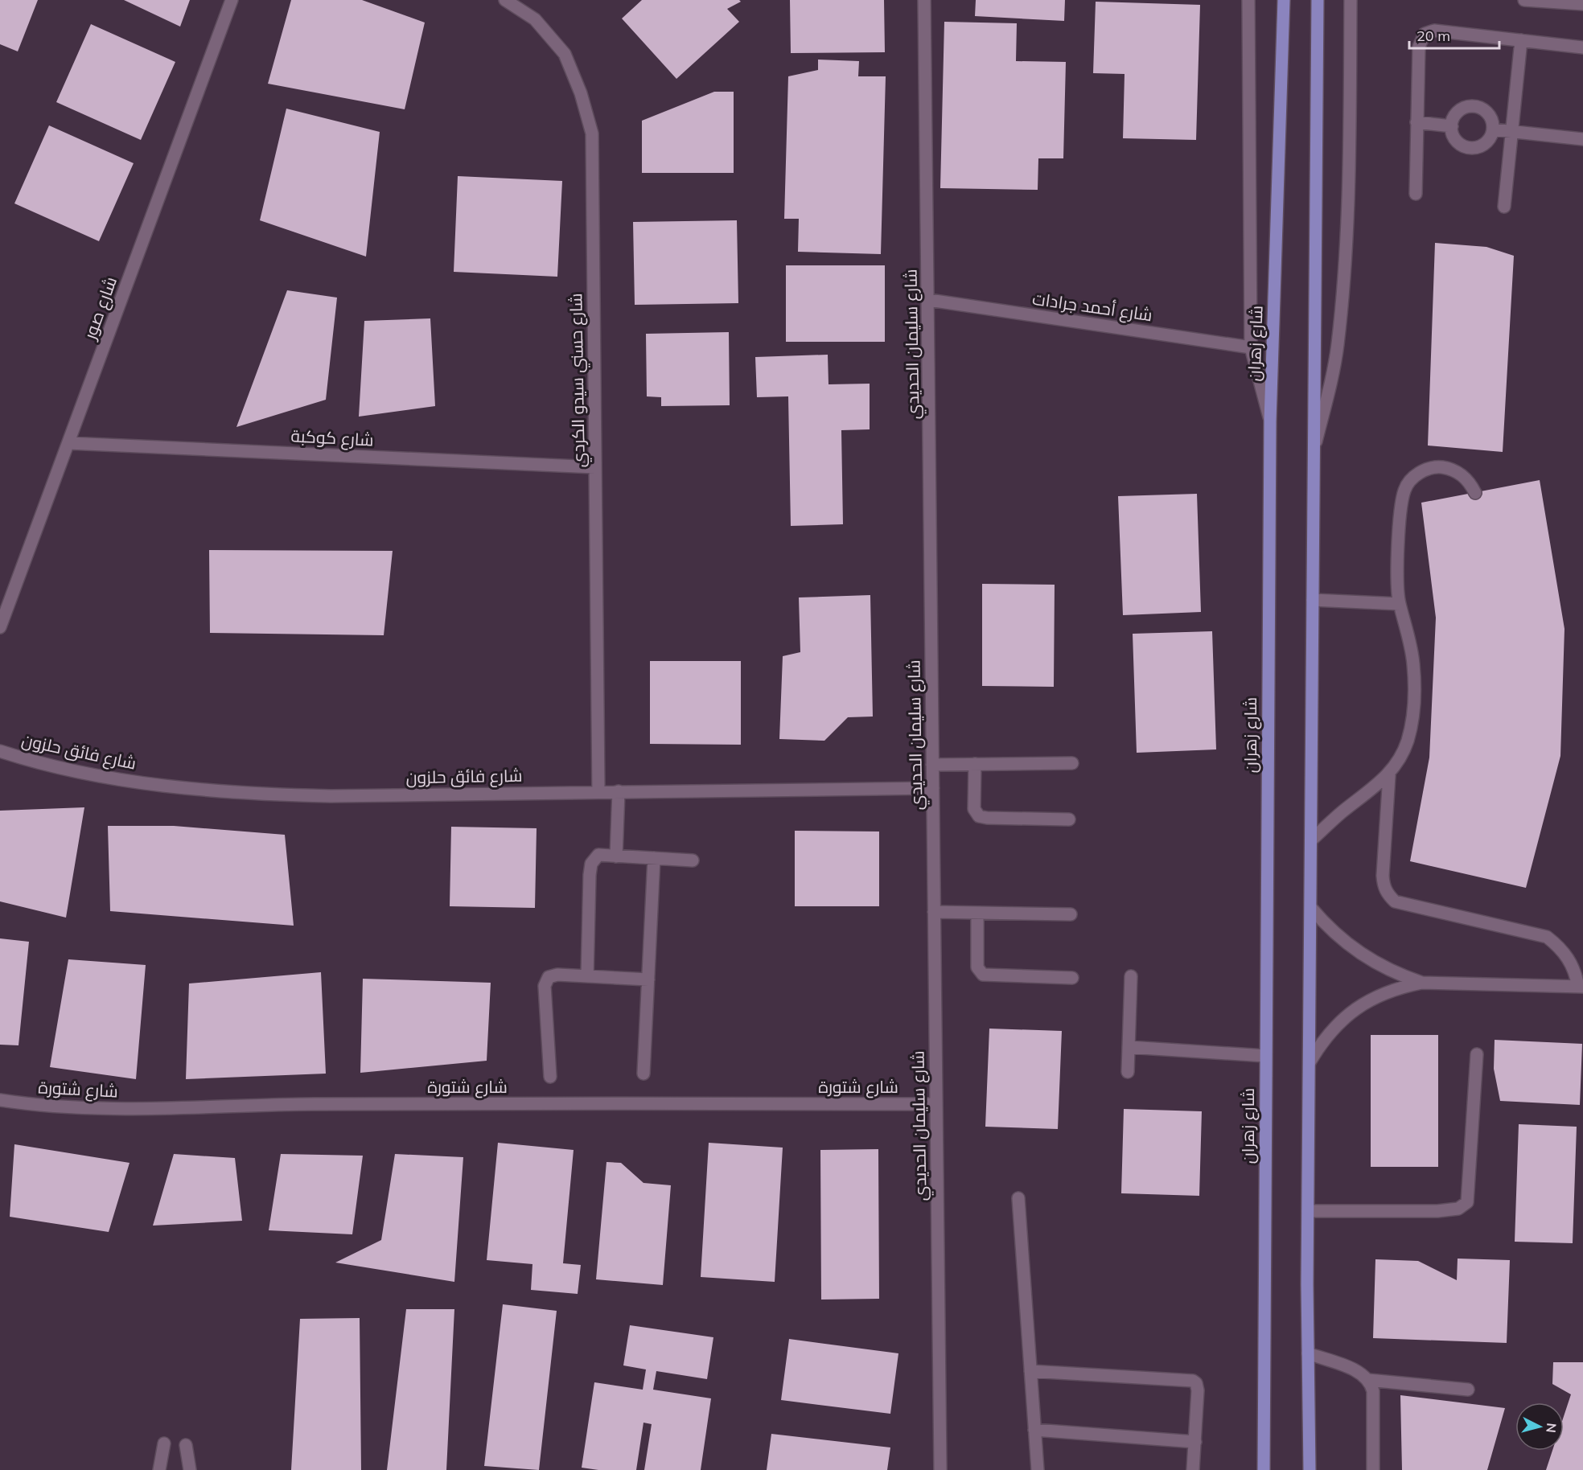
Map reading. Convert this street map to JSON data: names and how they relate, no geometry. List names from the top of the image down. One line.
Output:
{"streets":{"main road":["شارع زهران"],"street":["شارع أحمد جرادات","شارع صور","شارع سليمان الحديدي","شارع حسني سيدو الكردي","شارع كوكبة","شارع فائق حلزون","شارع شتورة"]},"crossings":[["شارع أحمد جرادات","شارع سليمان الحديدي"],["شارع صور","شارع كوكبة"],["شارع سليمان الحديدي","شارع فائق حلزون"],["شارع سليمان الحديدي","شارع شتورة"],["شارع حسني سيدو الكردي","شارع كوكبة"],["شارع حسني سيدو الكردي","شارع فائق حلزون"]],"scale_bar":"20 m","north":"right"}
